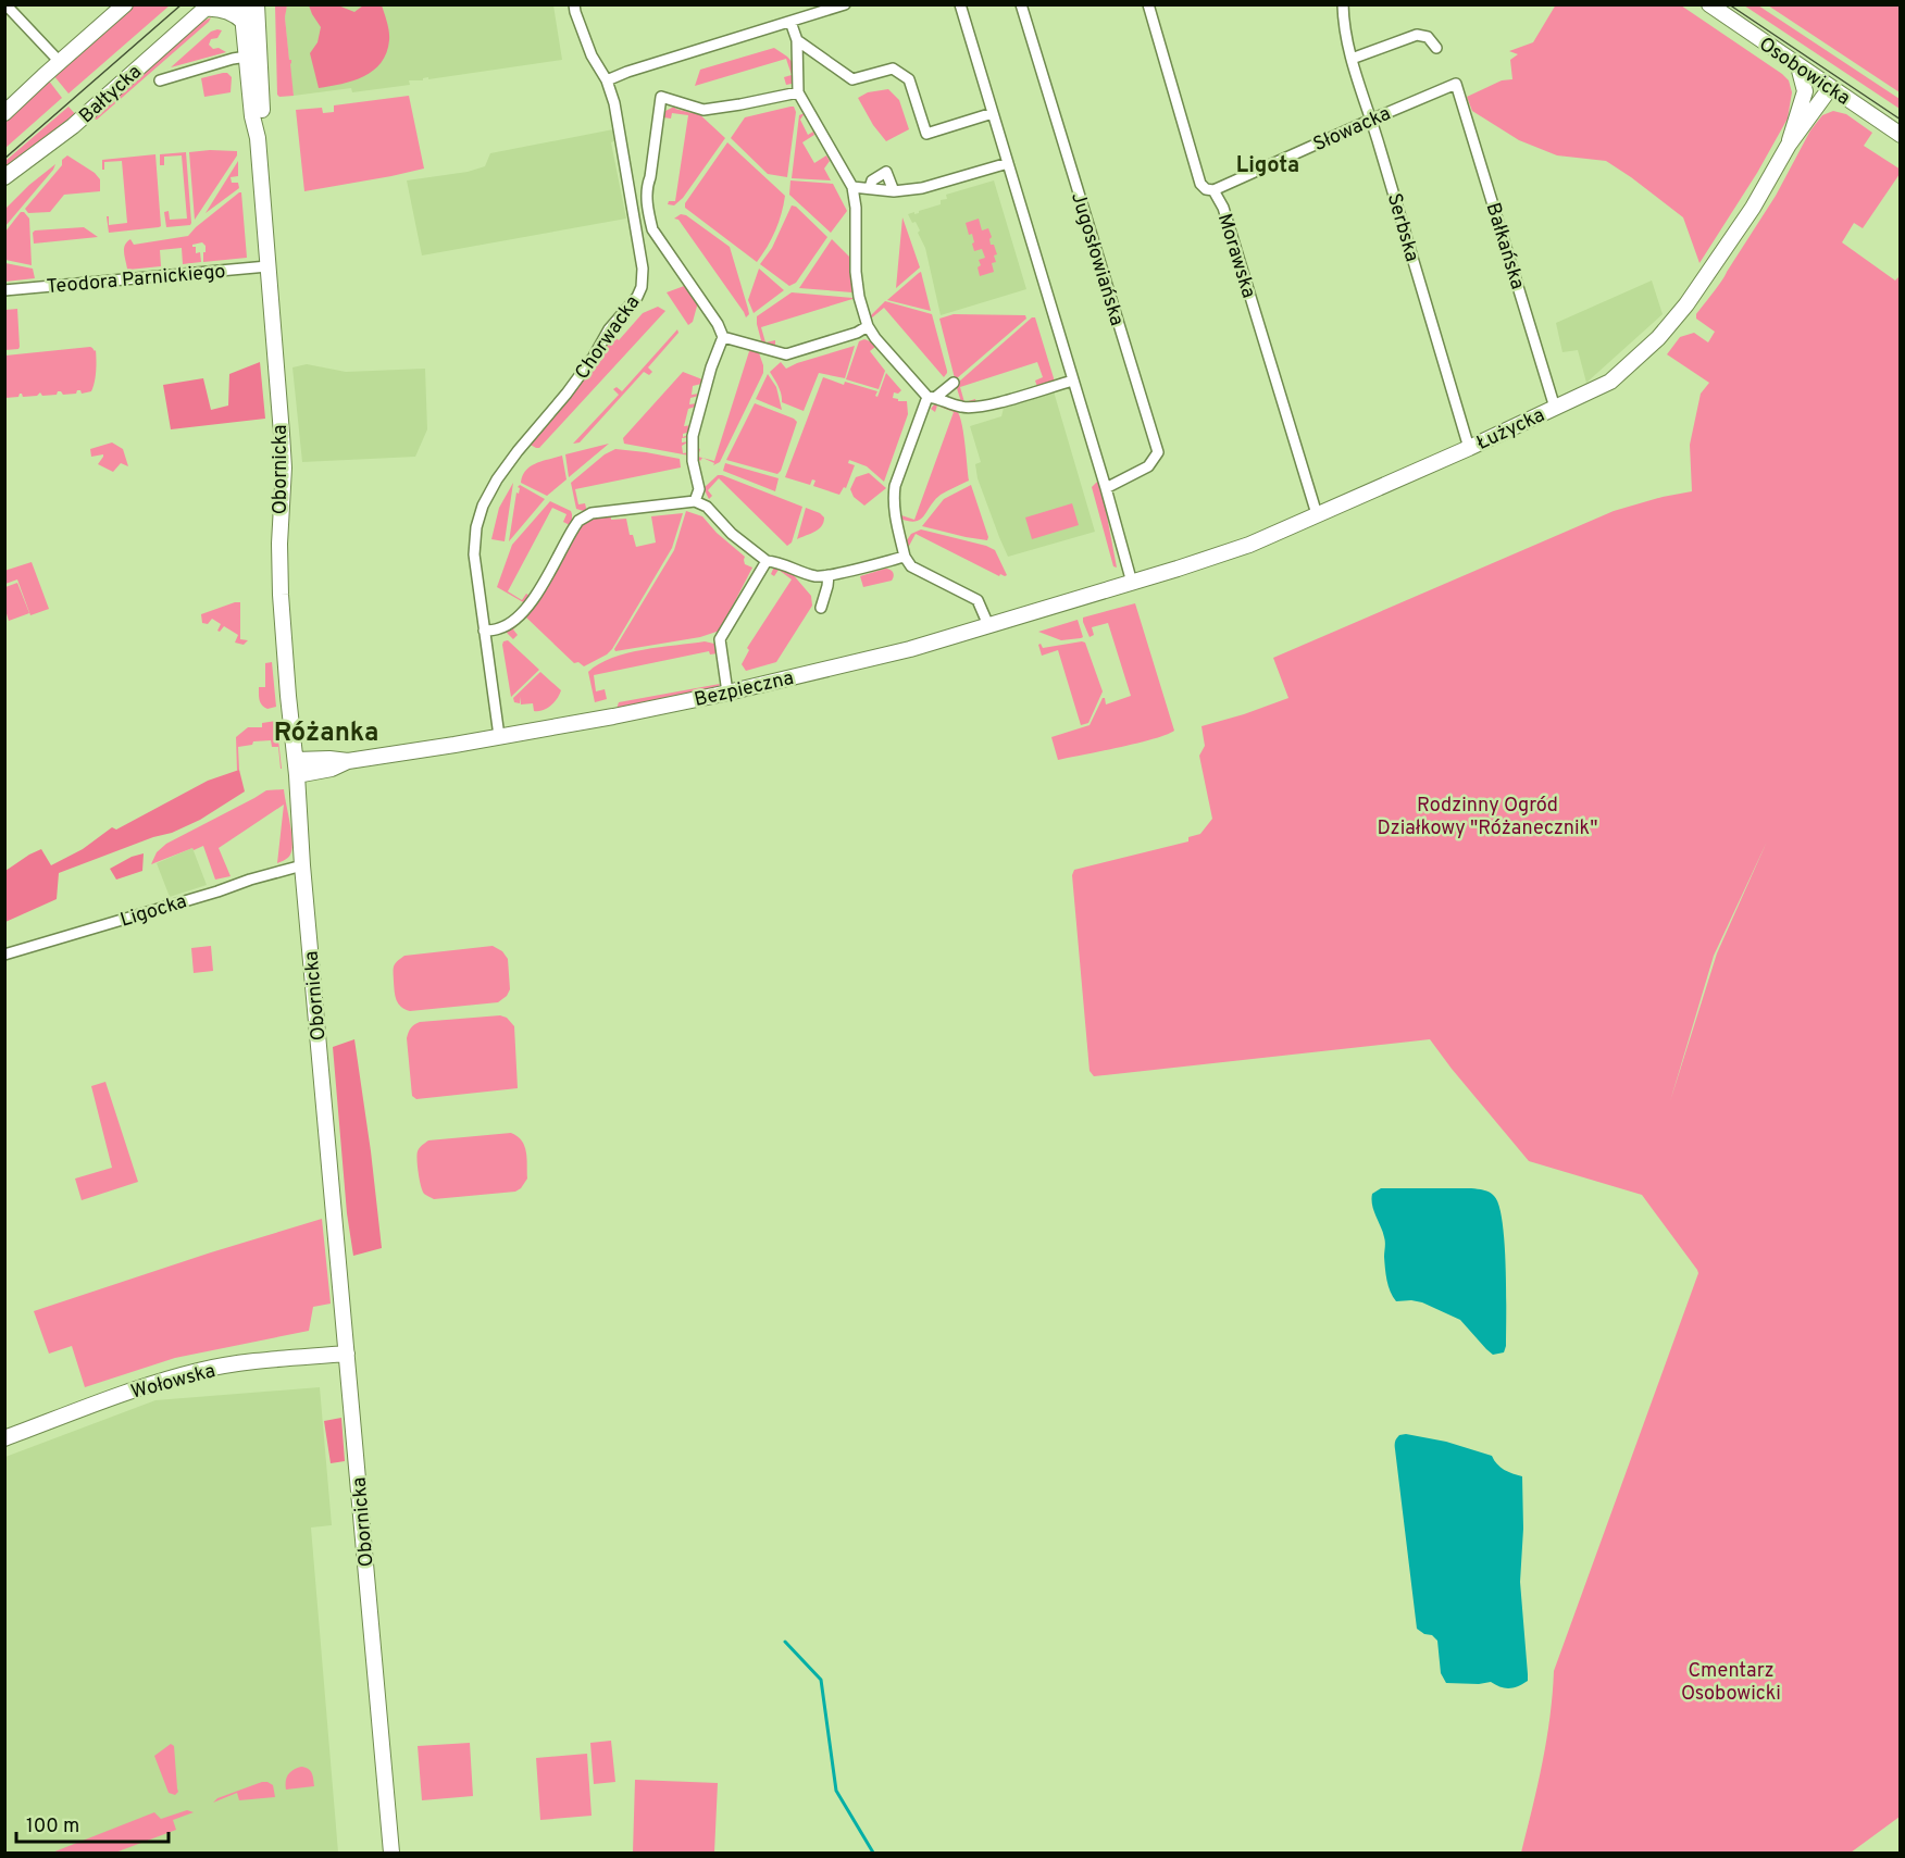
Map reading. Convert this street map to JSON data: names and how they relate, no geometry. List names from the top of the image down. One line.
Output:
{"streets":{"street":["Osobowicka","Bałtycka","Słowacka","Serbska","Bałkańska","Morawska","Jugosłowiańska","Teodora Parnickiego","Chorwacka","Łużycka","Obornicka","Bezpieczna","Ligocka","Wołowska"]},"crossings":[["Osobowicka","Łużycka"],["Słowacka","Serbska"],["Słowacka","Bałkańska"],["Słowacka","Morawska"],["Serbska","Łużycka"],["Bałkańska","Łużycka"],["Morawska","Łużycka"],["Teodora Parnickiego","Obornicka"],["Chorwacka","Bezpieczna"],["Łużycka","Bezpieczna"],["Obornicka","Bezpieczna"],["Obornicka","Ligocka"],["Obornicka","Wołowska"]],"districts":["Ligota","Różanka"],"parks":["Rodzinny Ogród Działkowy \"Różanecznik\"","Cmentarz Osobowicki"],"scale_bar":"100 m"}
